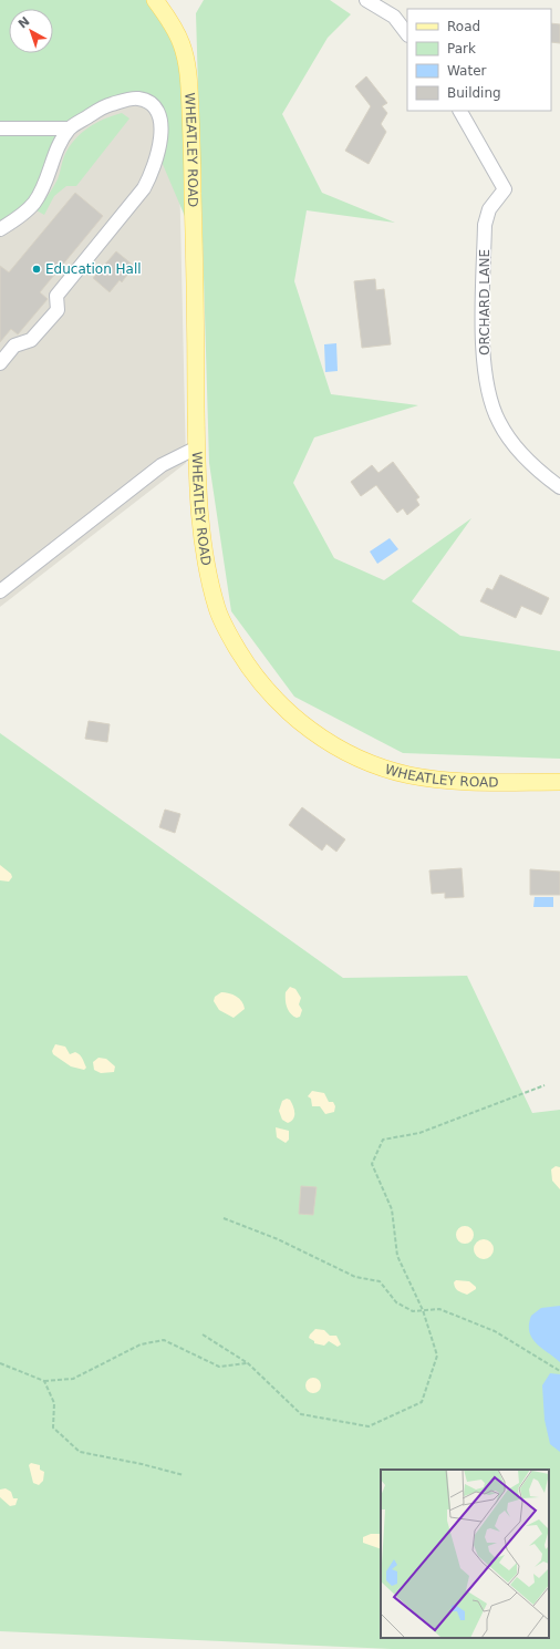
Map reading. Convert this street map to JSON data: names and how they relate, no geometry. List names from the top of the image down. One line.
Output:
{"streets":{"main road":["WHEATLEY ROAD"],"street":["ORCHARD LANE"]},"places":["Education Hall"],"legend":["Road","Park","Water","Building"],"north":"top left"}
